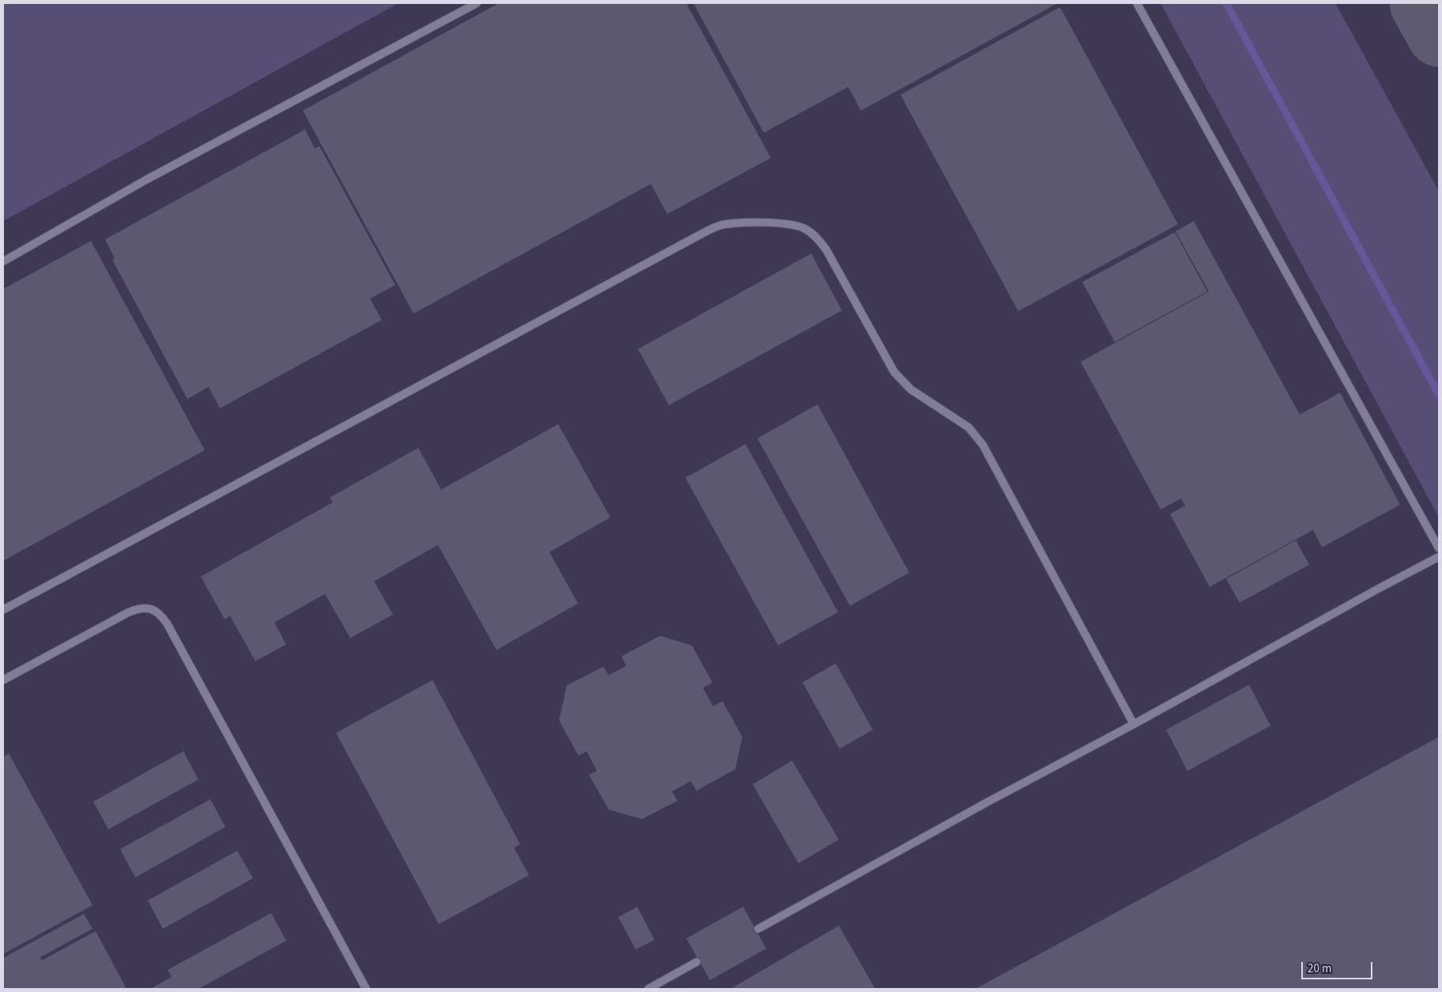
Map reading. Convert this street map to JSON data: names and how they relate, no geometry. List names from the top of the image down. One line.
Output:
{"scale_bar":"20 m"}
